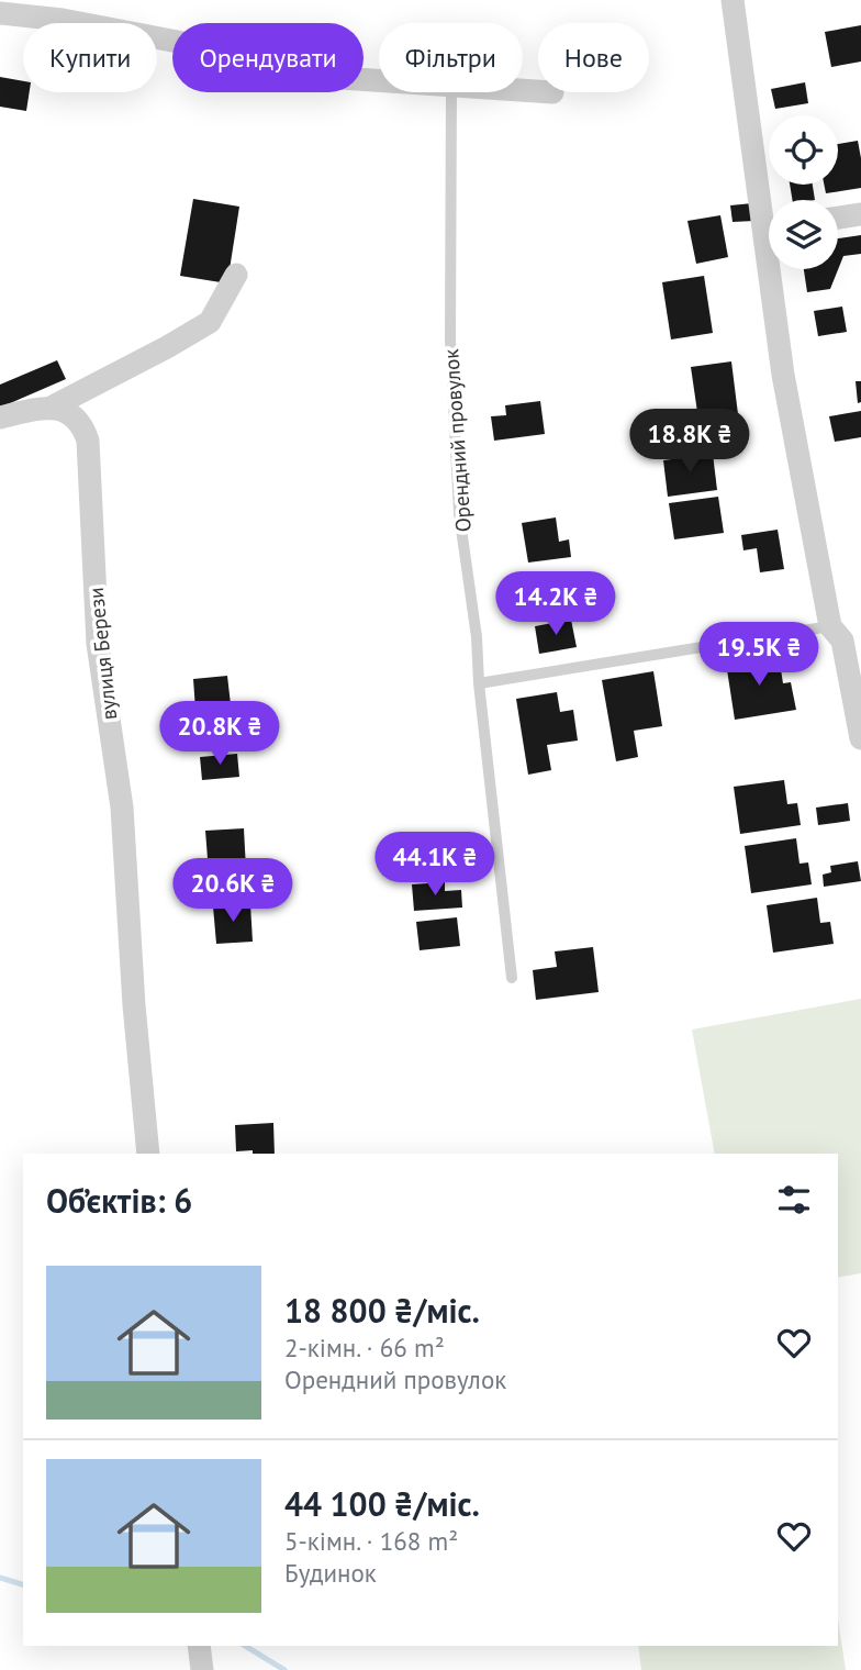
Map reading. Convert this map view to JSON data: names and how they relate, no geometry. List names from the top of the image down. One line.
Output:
{"streets":{"street":["вулиця Берези"],"lane":["Орендний провулок"]},"page":{"chip":["Купити","Орендувати","Фільтри","Нове"],"price":["18.8K ₴","14.2K ₴","19.5K ₴","20.8K ₴","44.1K ₴","20.6K ₴"],"heading":"Об’єктів: 6","list":[{"name":"18 800 ₴/міс.","note":"2-кімн. · 66 m² · Орендний провулок"},{"name":"44 100 ₴/міс.","note":"5-кімн. · 168 m² · Будинок"}]}}
